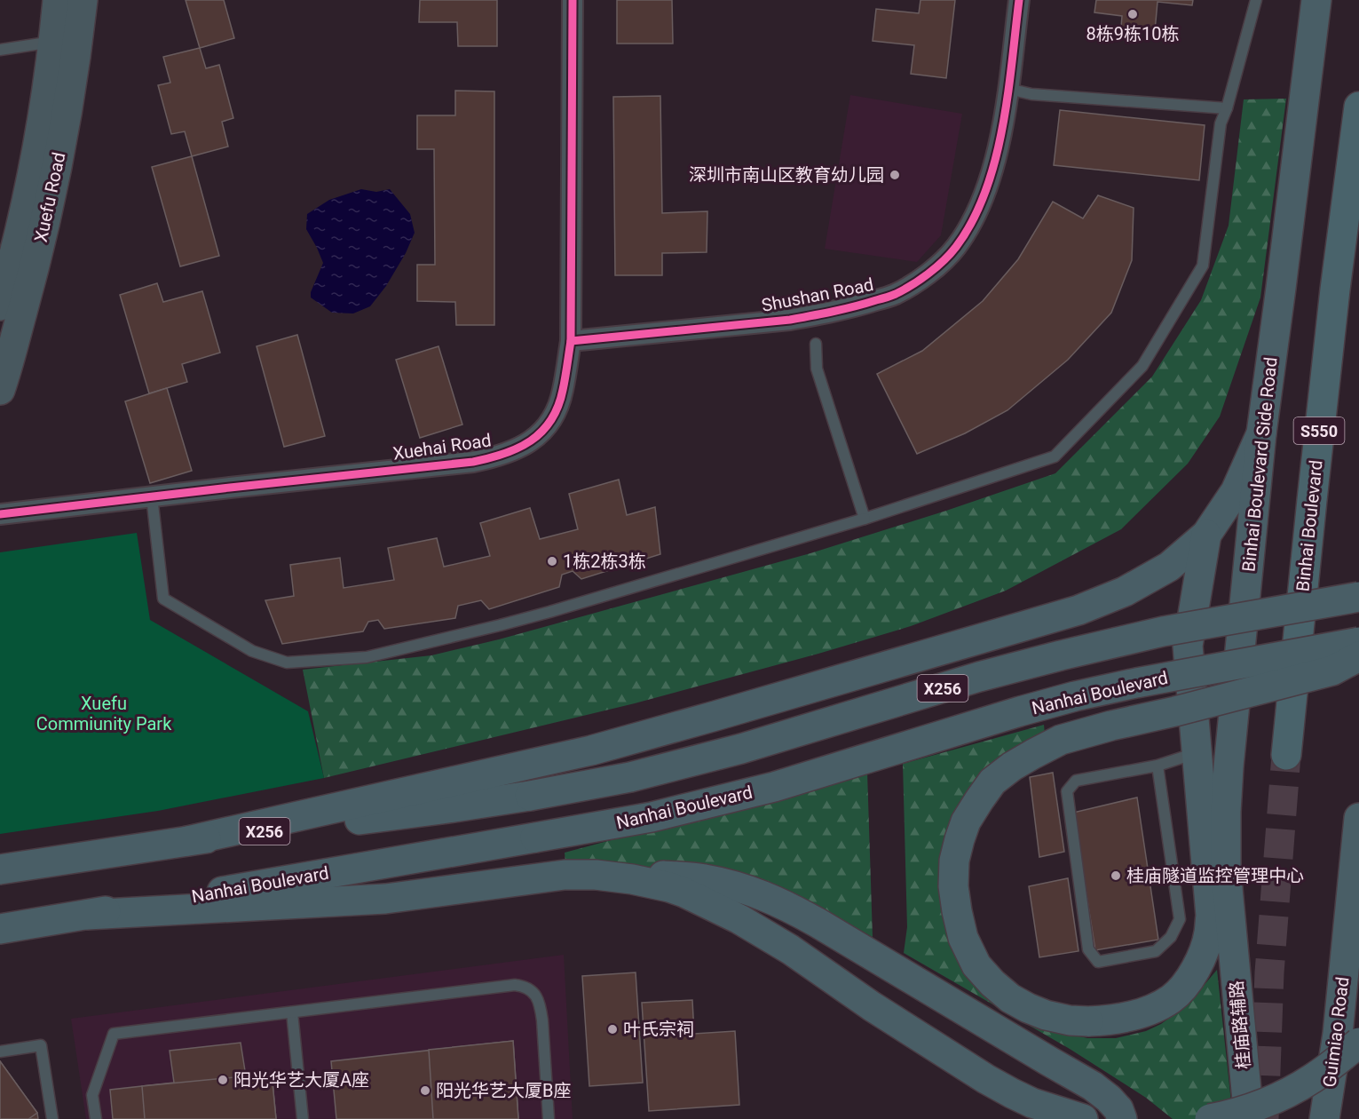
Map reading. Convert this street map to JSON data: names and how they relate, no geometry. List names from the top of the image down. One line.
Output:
{"streets":{"highway":["S550","Binhai Boulevard"],"main road":["Xuefu Road","Binhai Boulevard Side Road","X256","Nanhai Boulevard","桂庙路辅路","Guimiao Road"],"street":["Shushan Road","Xuehai Road"]},"crossings":[["Shushan Road","Xuehai Road"],["Binhai Boulevard Side Road","桂庙路辅路"]],"parks":["Xuefu Commiunity Park"],"places":["8栋9栋10栋","深圳市南山区教育幼儿园","1栋2栋3栋","桂庙隧道监控管理中心","叶氏宗祠","阳光华艺大厦A座","阳光华艺大厦B座"]}
